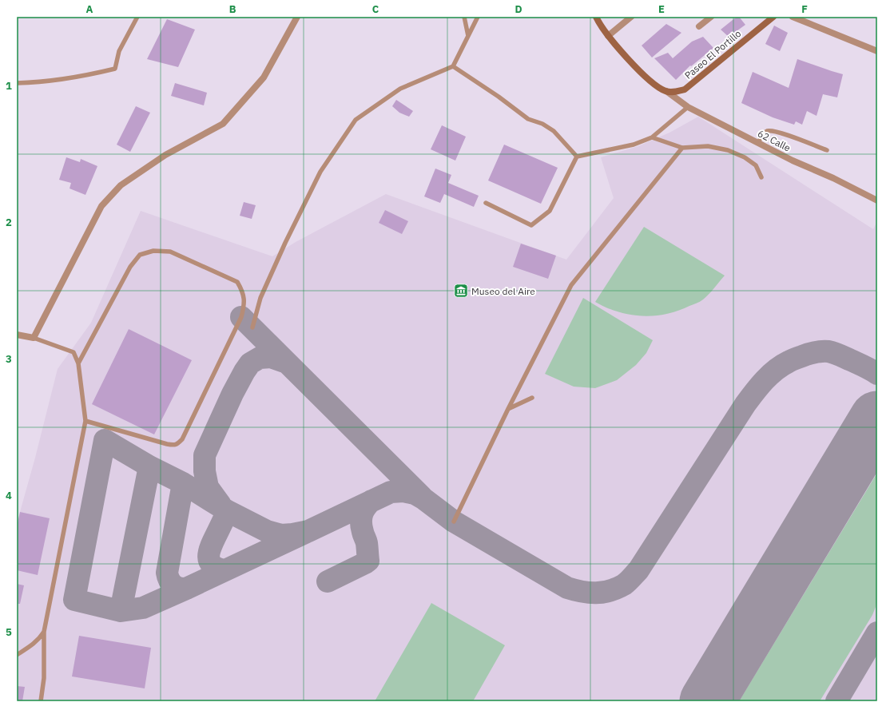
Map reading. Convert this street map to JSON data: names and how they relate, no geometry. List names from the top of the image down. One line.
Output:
{"streets":{"main road":["Paseo El Portillo"],"street":["62 Calle"]},"crossings":[["Paseo El Portillo","62 Calle"]],"places":{"museum":["Museo del Aire"]},"grid":{"columns":["A","B","C","D","E","F"],"rows":["1","2","3","4","5"]}}
